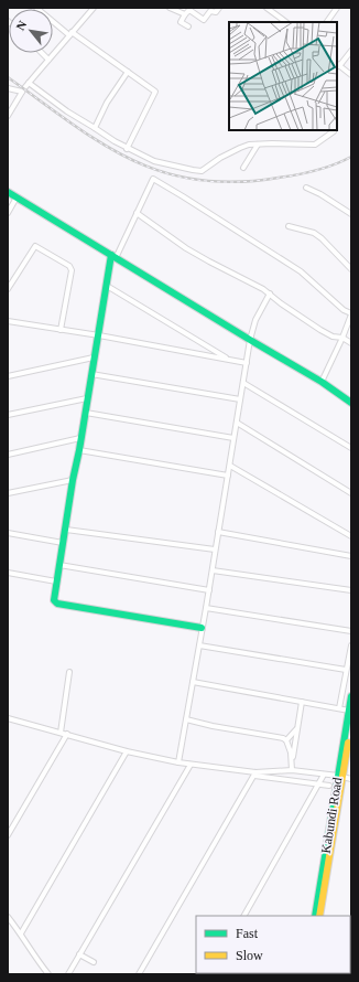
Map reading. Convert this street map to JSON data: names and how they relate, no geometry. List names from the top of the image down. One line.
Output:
{"streets":{"street":["Kabundi Road"]},"legend":["Fast","Slow"],"north":"top left"}
